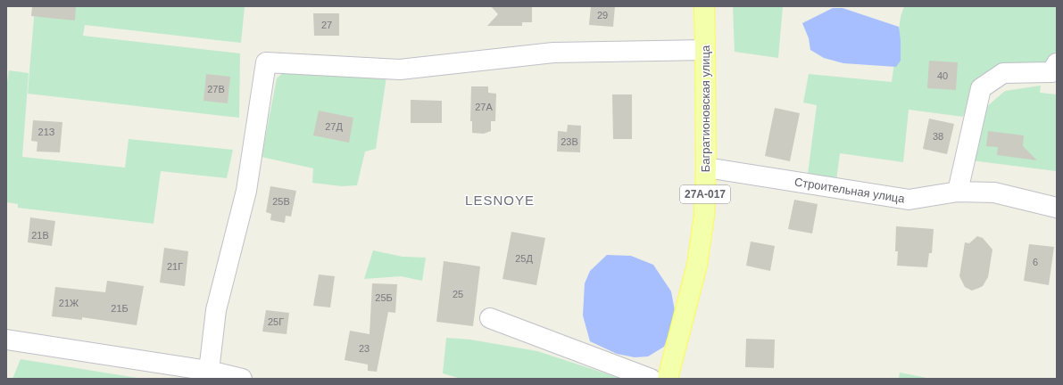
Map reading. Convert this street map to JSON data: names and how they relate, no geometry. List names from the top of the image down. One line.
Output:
{"streets":{"main road":["Багратионовская улица","27А-017"],"street":["Строительная улица"]},"crossings":[["Багратионовская улица","Строительная улица"]],"districts":["LESNOYE"],"house_numbers":["29","27","40","27В","27А","27Д","21З","38","23В","25В","21В","25Д","6","21Г","25","25Б","21Ж","21Б","25Г","23"]}
